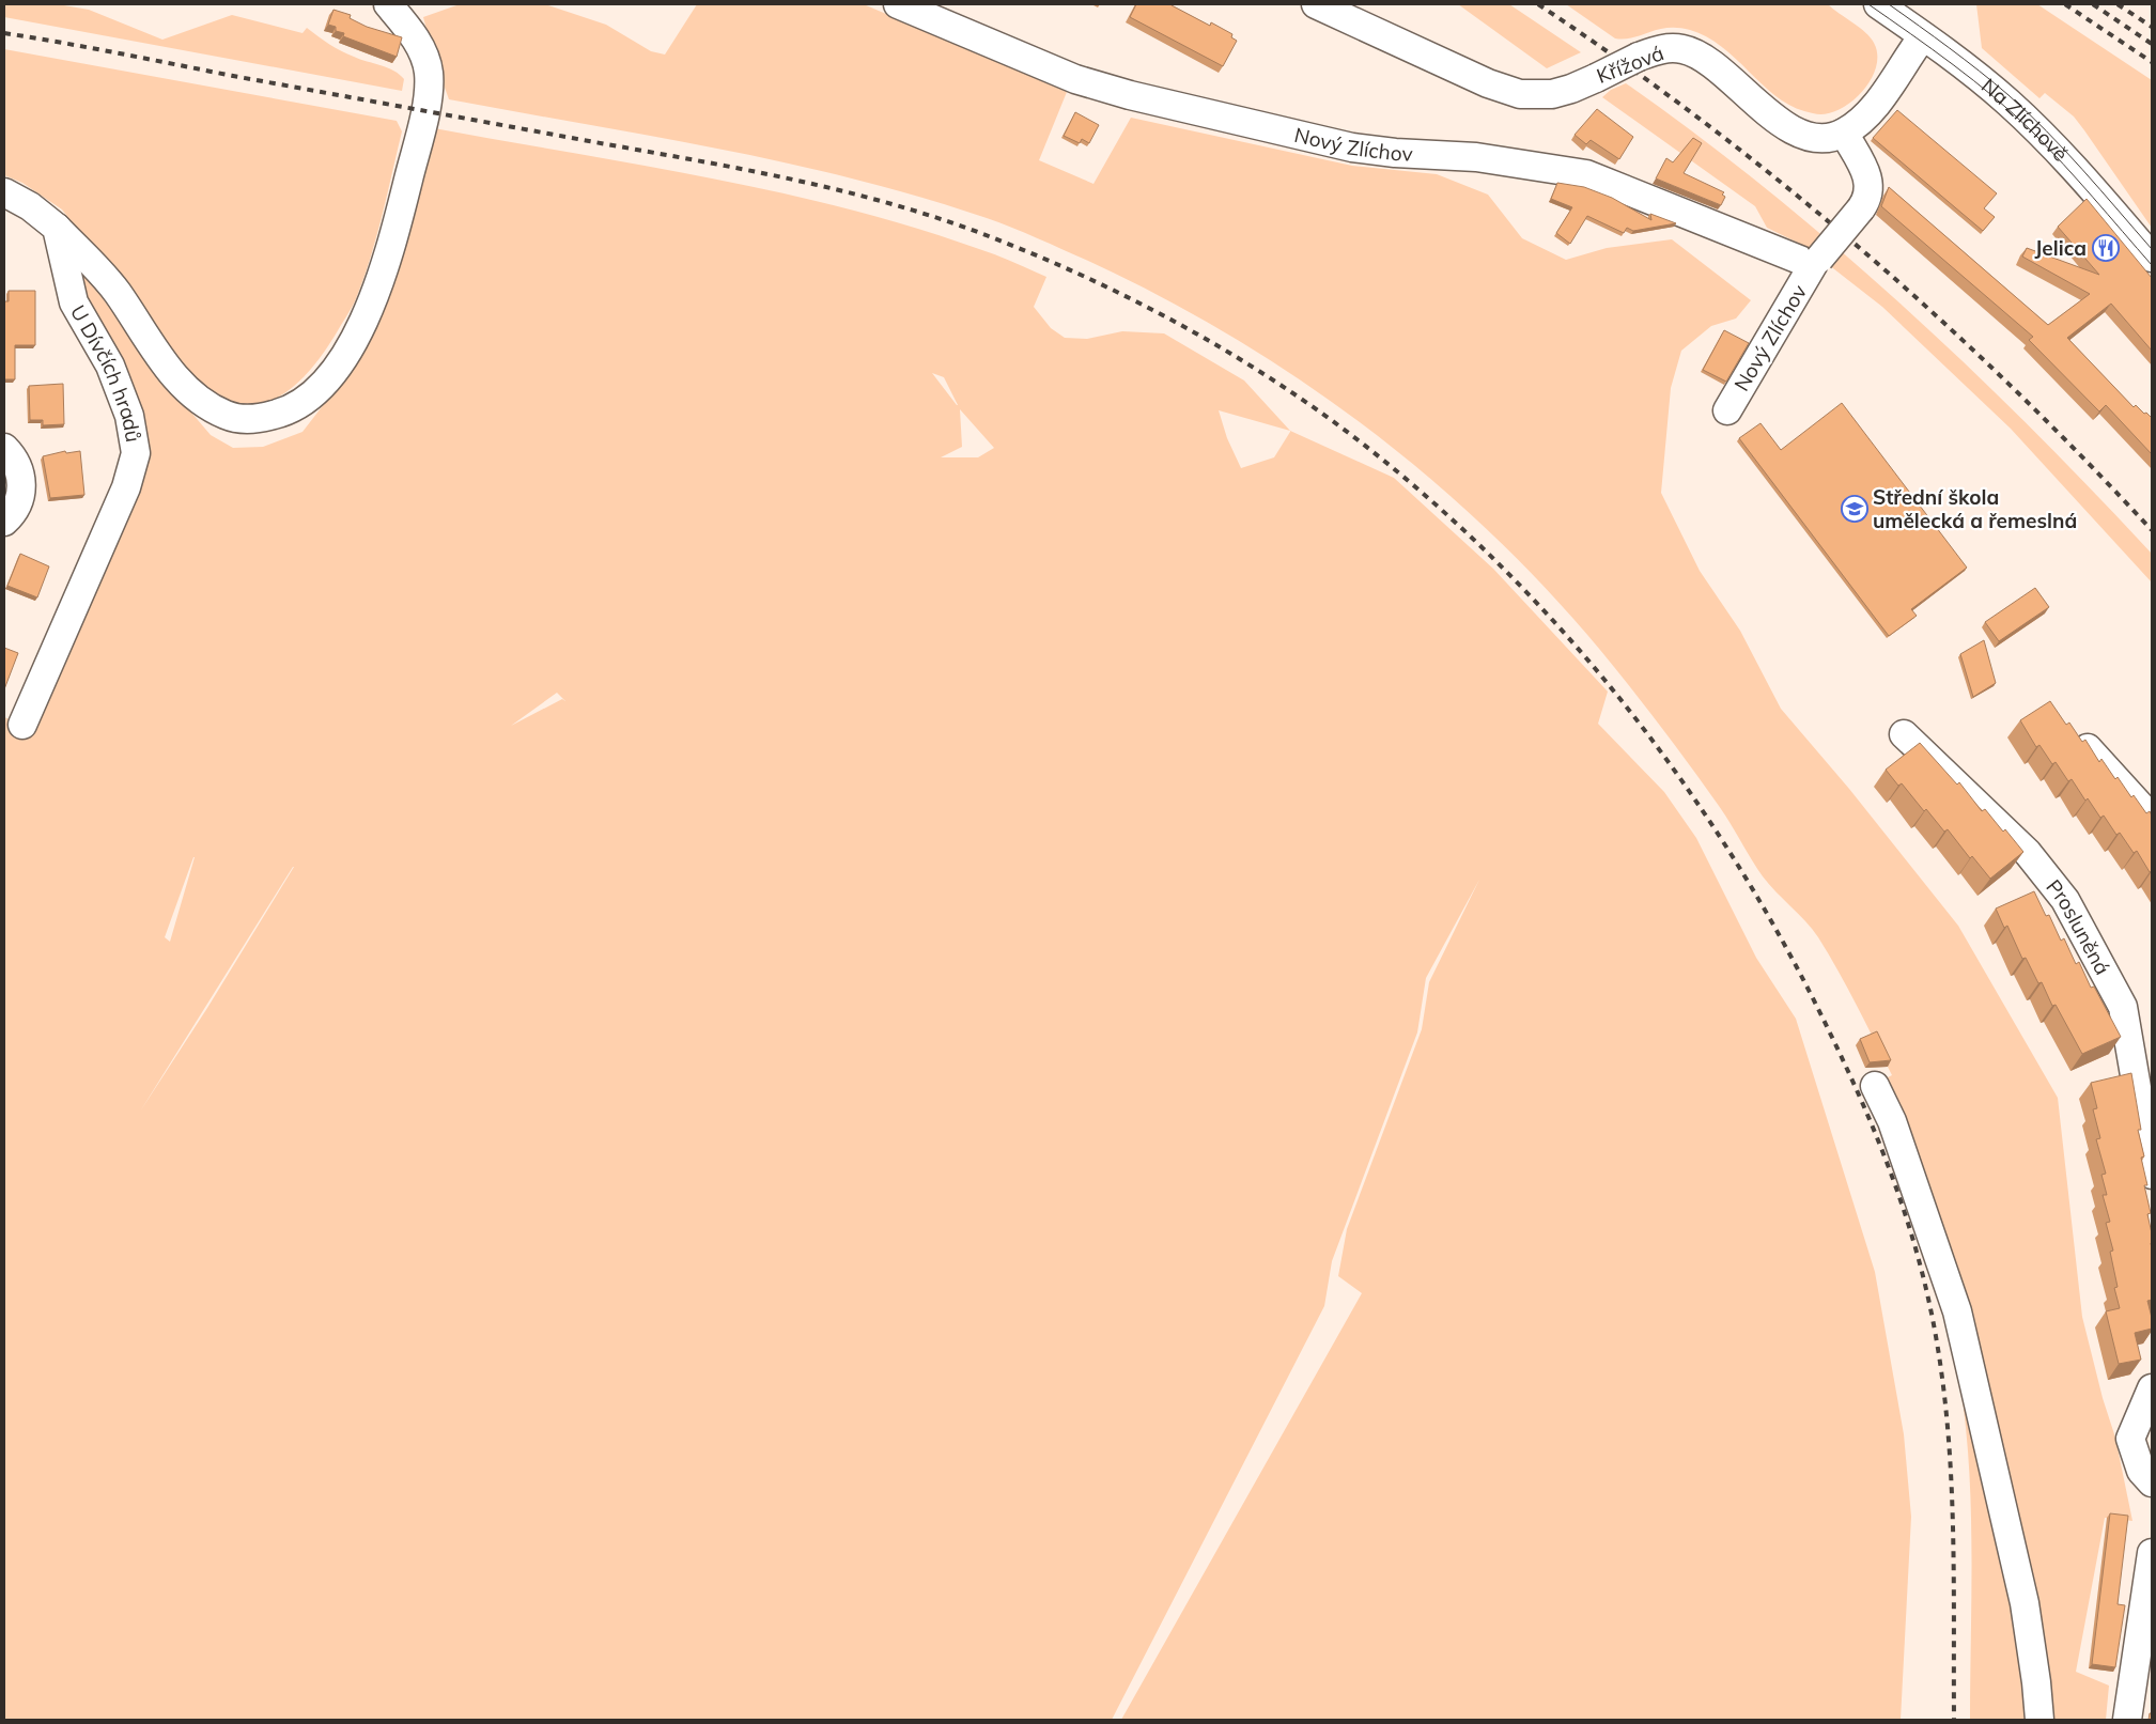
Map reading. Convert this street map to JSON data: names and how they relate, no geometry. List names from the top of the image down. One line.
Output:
{"streets":{"street":["Křížová","Na Zlíchově","Nový Zlíchov","U Dívčích hradů","Prosluněná"]},"crossings":[["Křížová","Nový Zlíchov"]],"places":{"restaurant":["Jelica"],"school or university":["Střední škola umělecká a řemeslná"]}}
